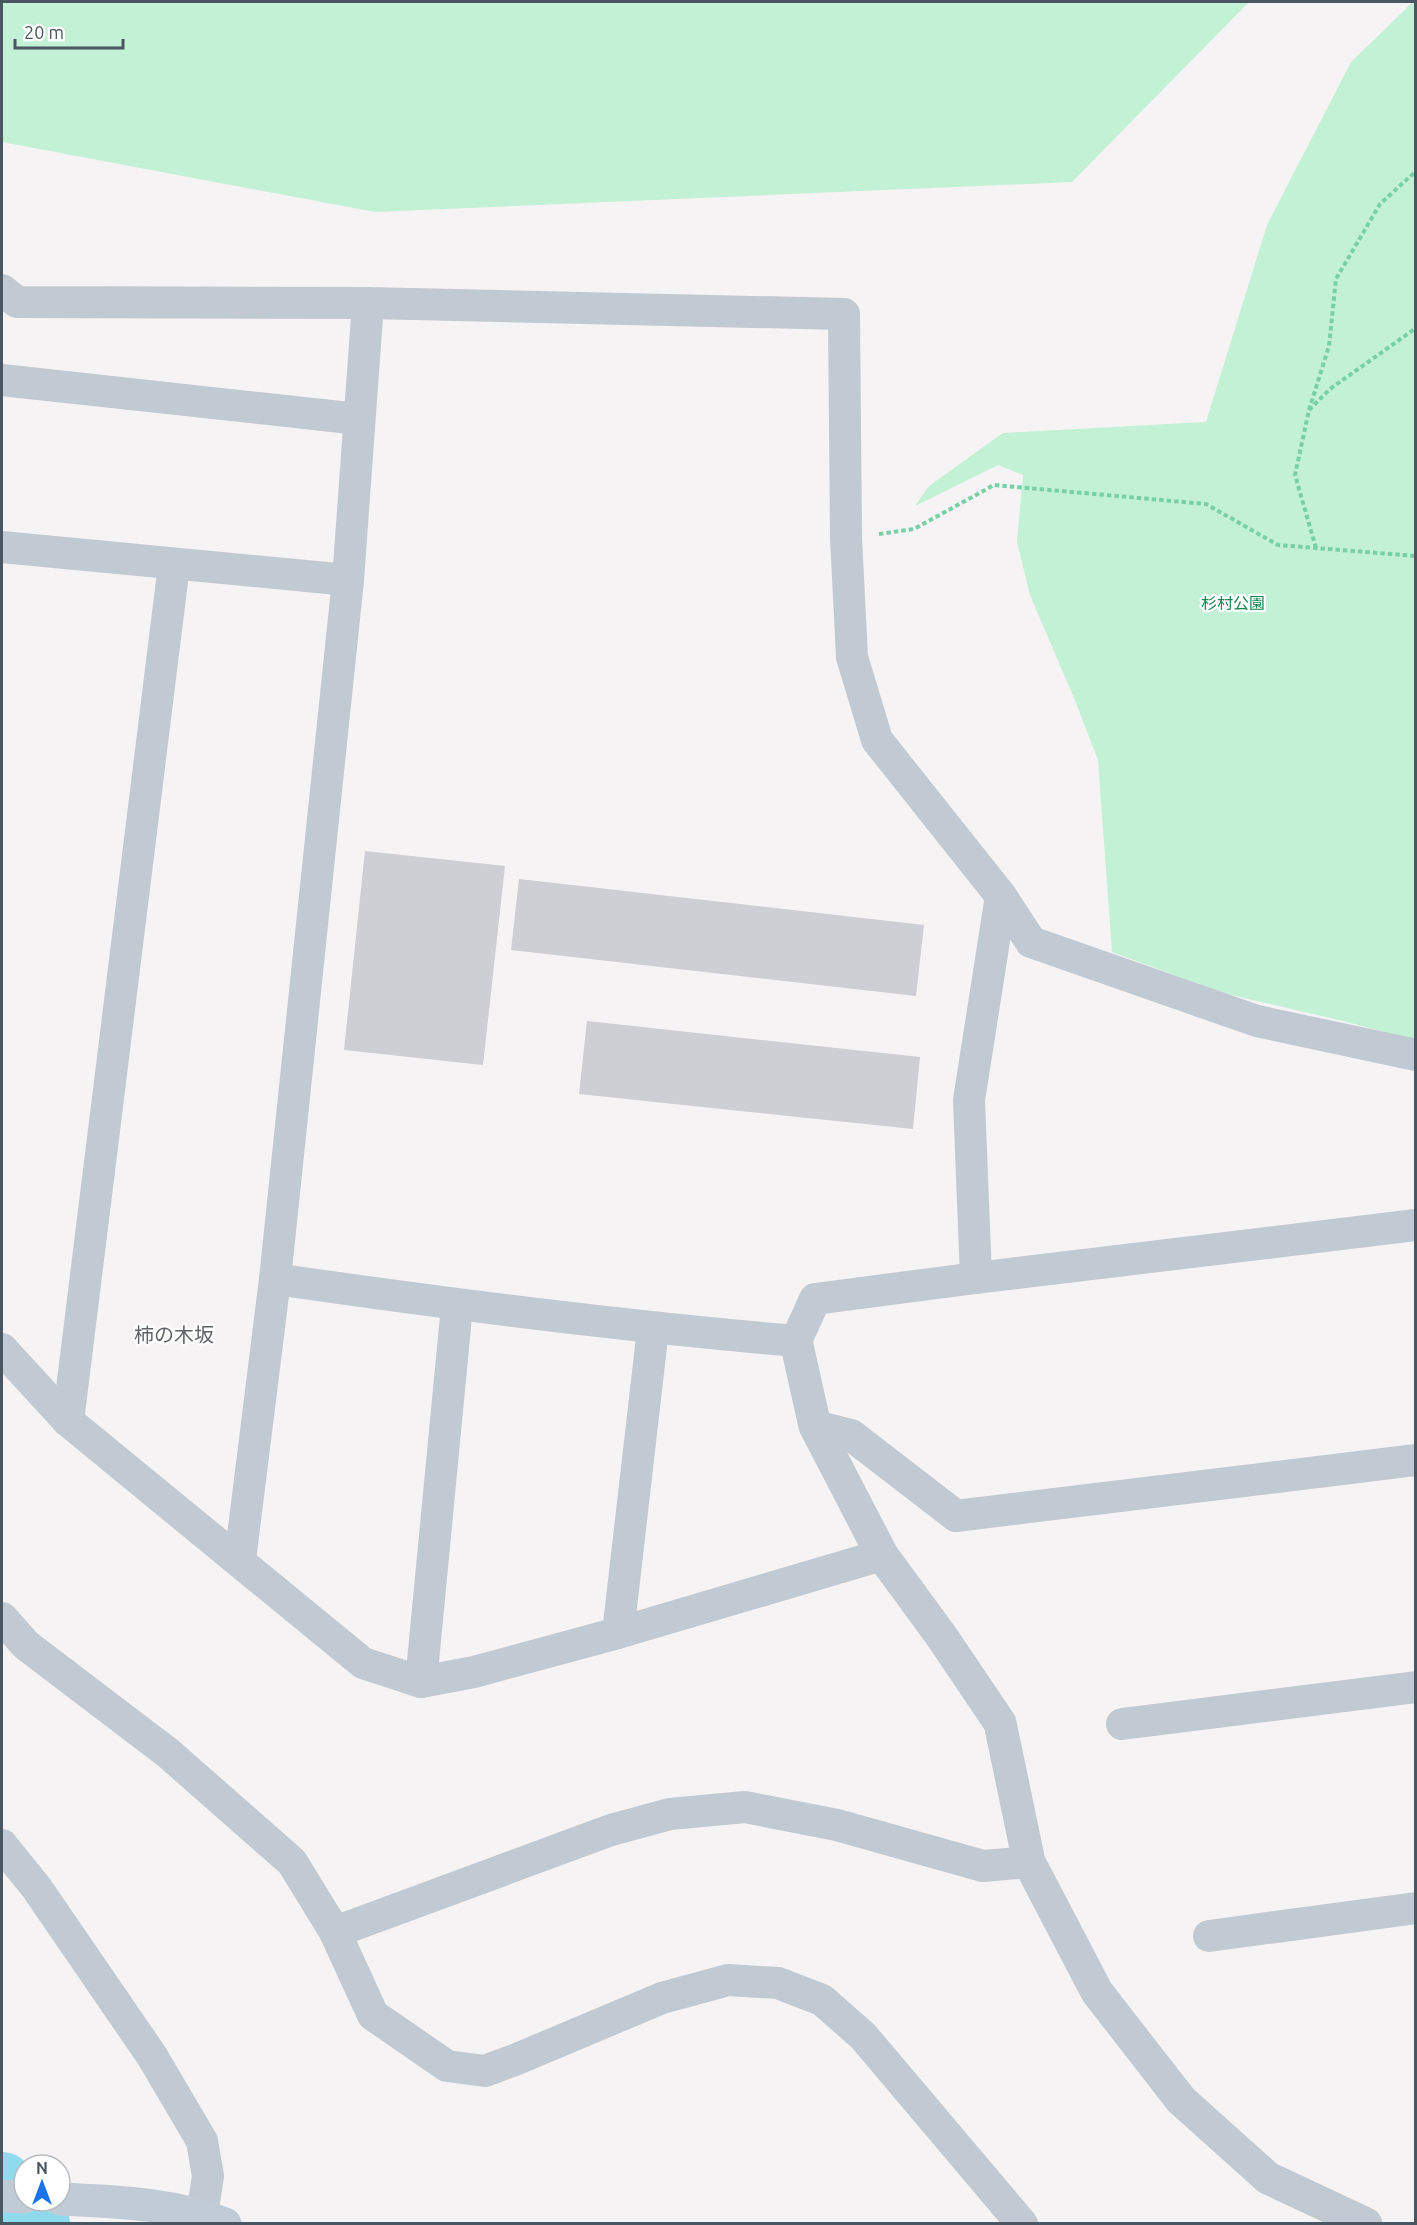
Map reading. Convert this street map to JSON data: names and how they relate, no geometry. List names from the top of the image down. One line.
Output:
{"districts":["柿の木坂"],"parks":["杉村公園"],"scale_bar":"20 m","north":"top"}
